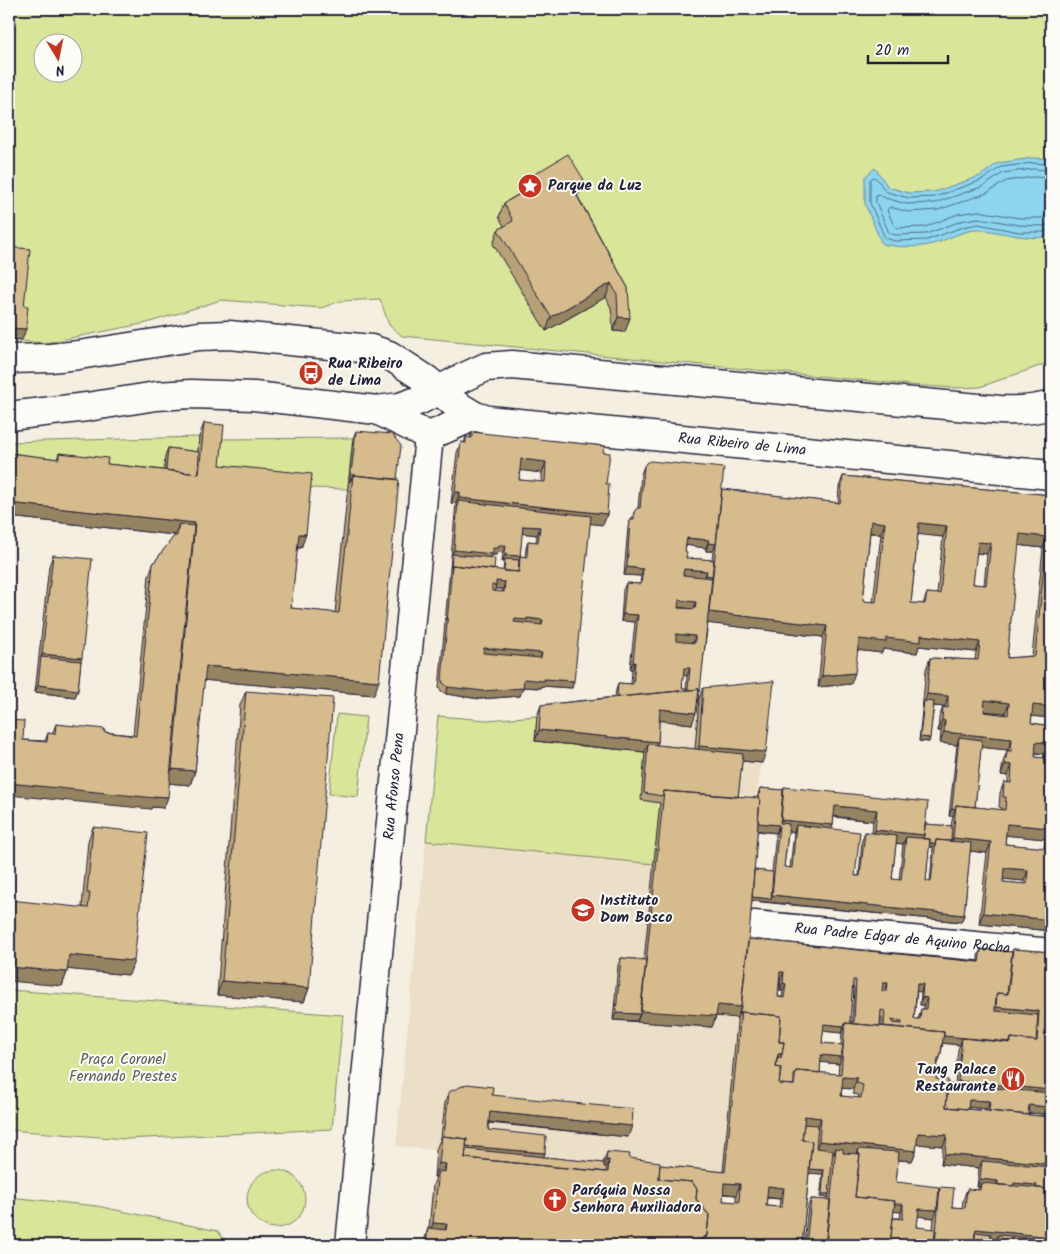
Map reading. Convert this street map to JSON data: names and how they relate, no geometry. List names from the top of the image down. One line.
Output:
{"streets":{"main road":["Rua Ribeiro de Lima","Rua Afonso Pena","Rua Padre Edgar de Aquino Rocha"]},"parks":["Praça Coronel Fernando Prestes"],"places":{"place":["Parque da Luz"],"bus stop":["Rua Ribeiro de Lima"],"school or university":["Instituto Dom Bosco"],"restaurant":["Tang Palace Restaurante"],"church":["Paróquia Nossa Senhora Auxiliadora"]},"scale_bar":"20 m","north":"bottom"}
